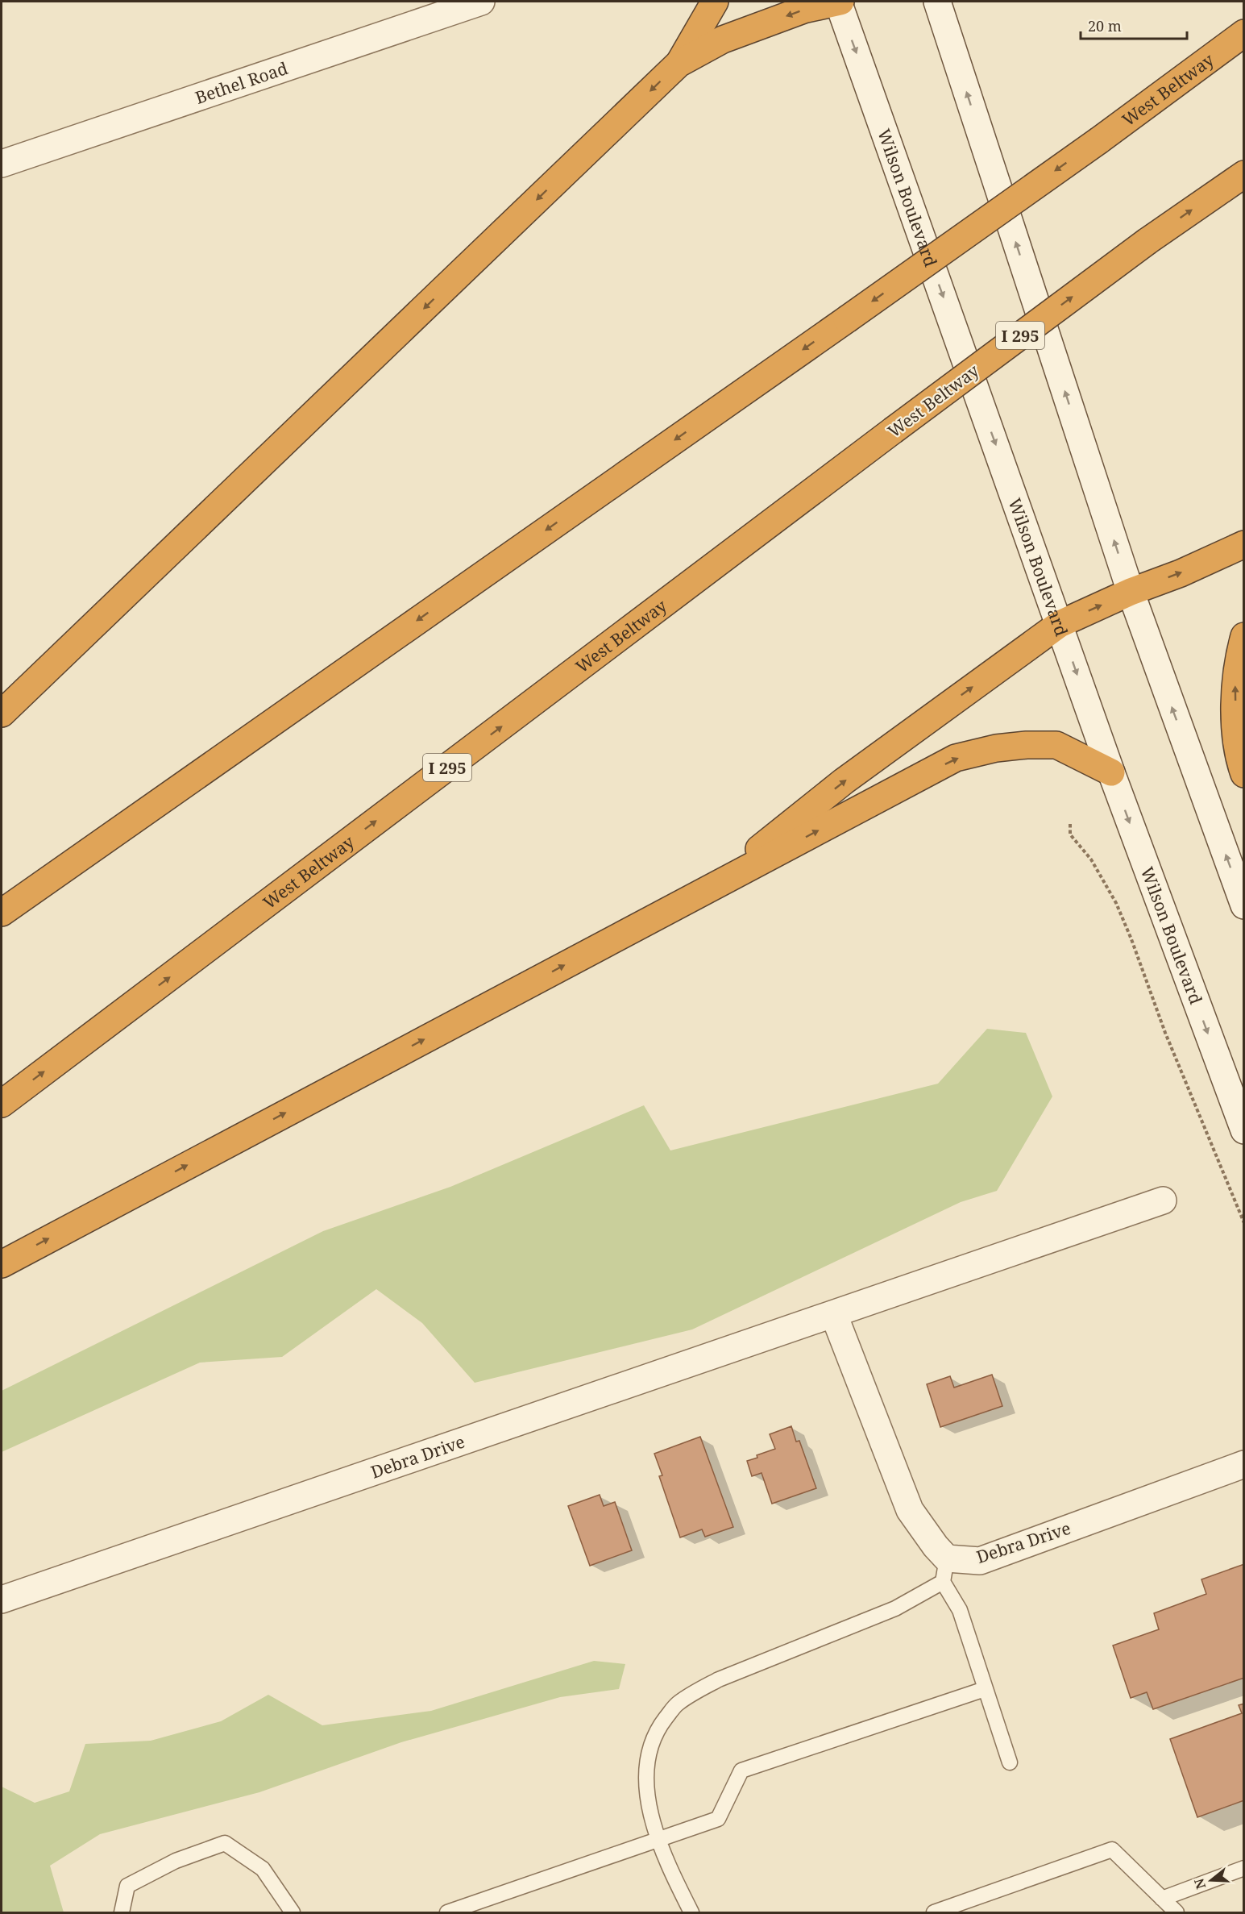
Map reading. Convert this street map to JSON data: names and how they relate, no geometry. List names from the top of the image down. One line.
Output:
{"streets":{"highway":["West Beltway","I 295"],"street":["Bethel Road","Wilson Boulevard","Debra Drive"]},"scale_bar":"20 m","north":"left"}
